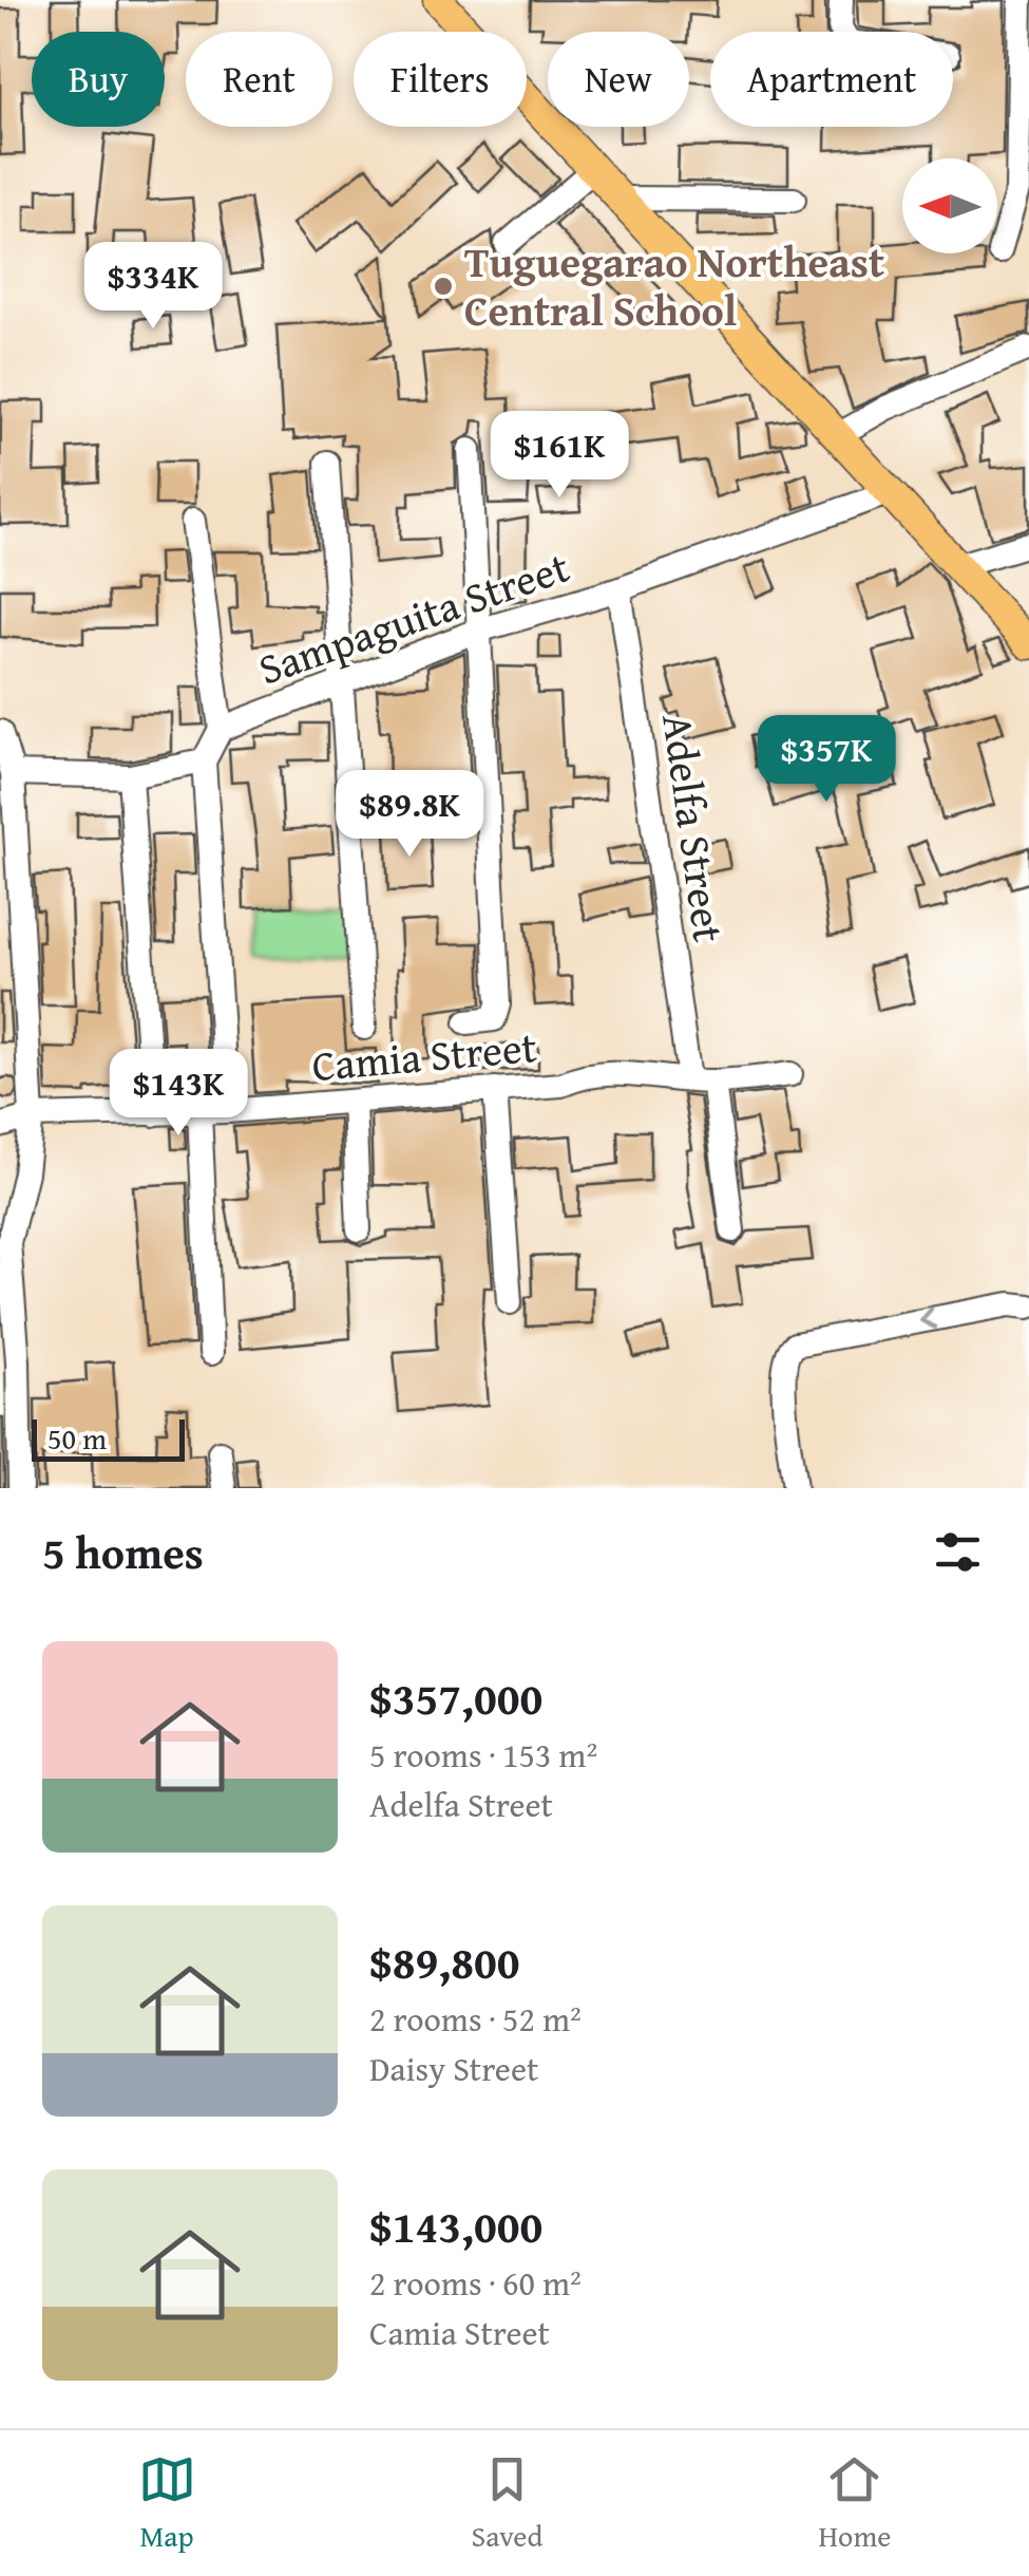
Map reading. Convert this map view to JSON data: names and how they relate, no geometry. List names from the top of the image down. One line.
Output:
{"streets":{"street":["Sampaguita Street","Adelfa Street","Camia Street"]},"crossings":[["Sampaguita Street","Adelfa Street"],["Adelfa Street","Camia Street"]],"places":["Tuguegarao Northeast Central School"],"scale_bar":"50 m","north":"left","page":{"chip":["Buy","Rent","Filters","New","Apartment"],"price":["$334K","$161K","$357K","$89.8K","$143K"],"scale":"50 m","heading":"5 homes","list":[{"name":"$357,000","note":"5 rooms · 153 m² · Adelfa Street"},{"name":"$89,800","note":"2 rooms · 52 m² · Daisy Street"},{"name":"$143,000","note":"2 rooms · 60 m² · Camia Street"}],"tabs":["Map","Saved","Home"]}}
